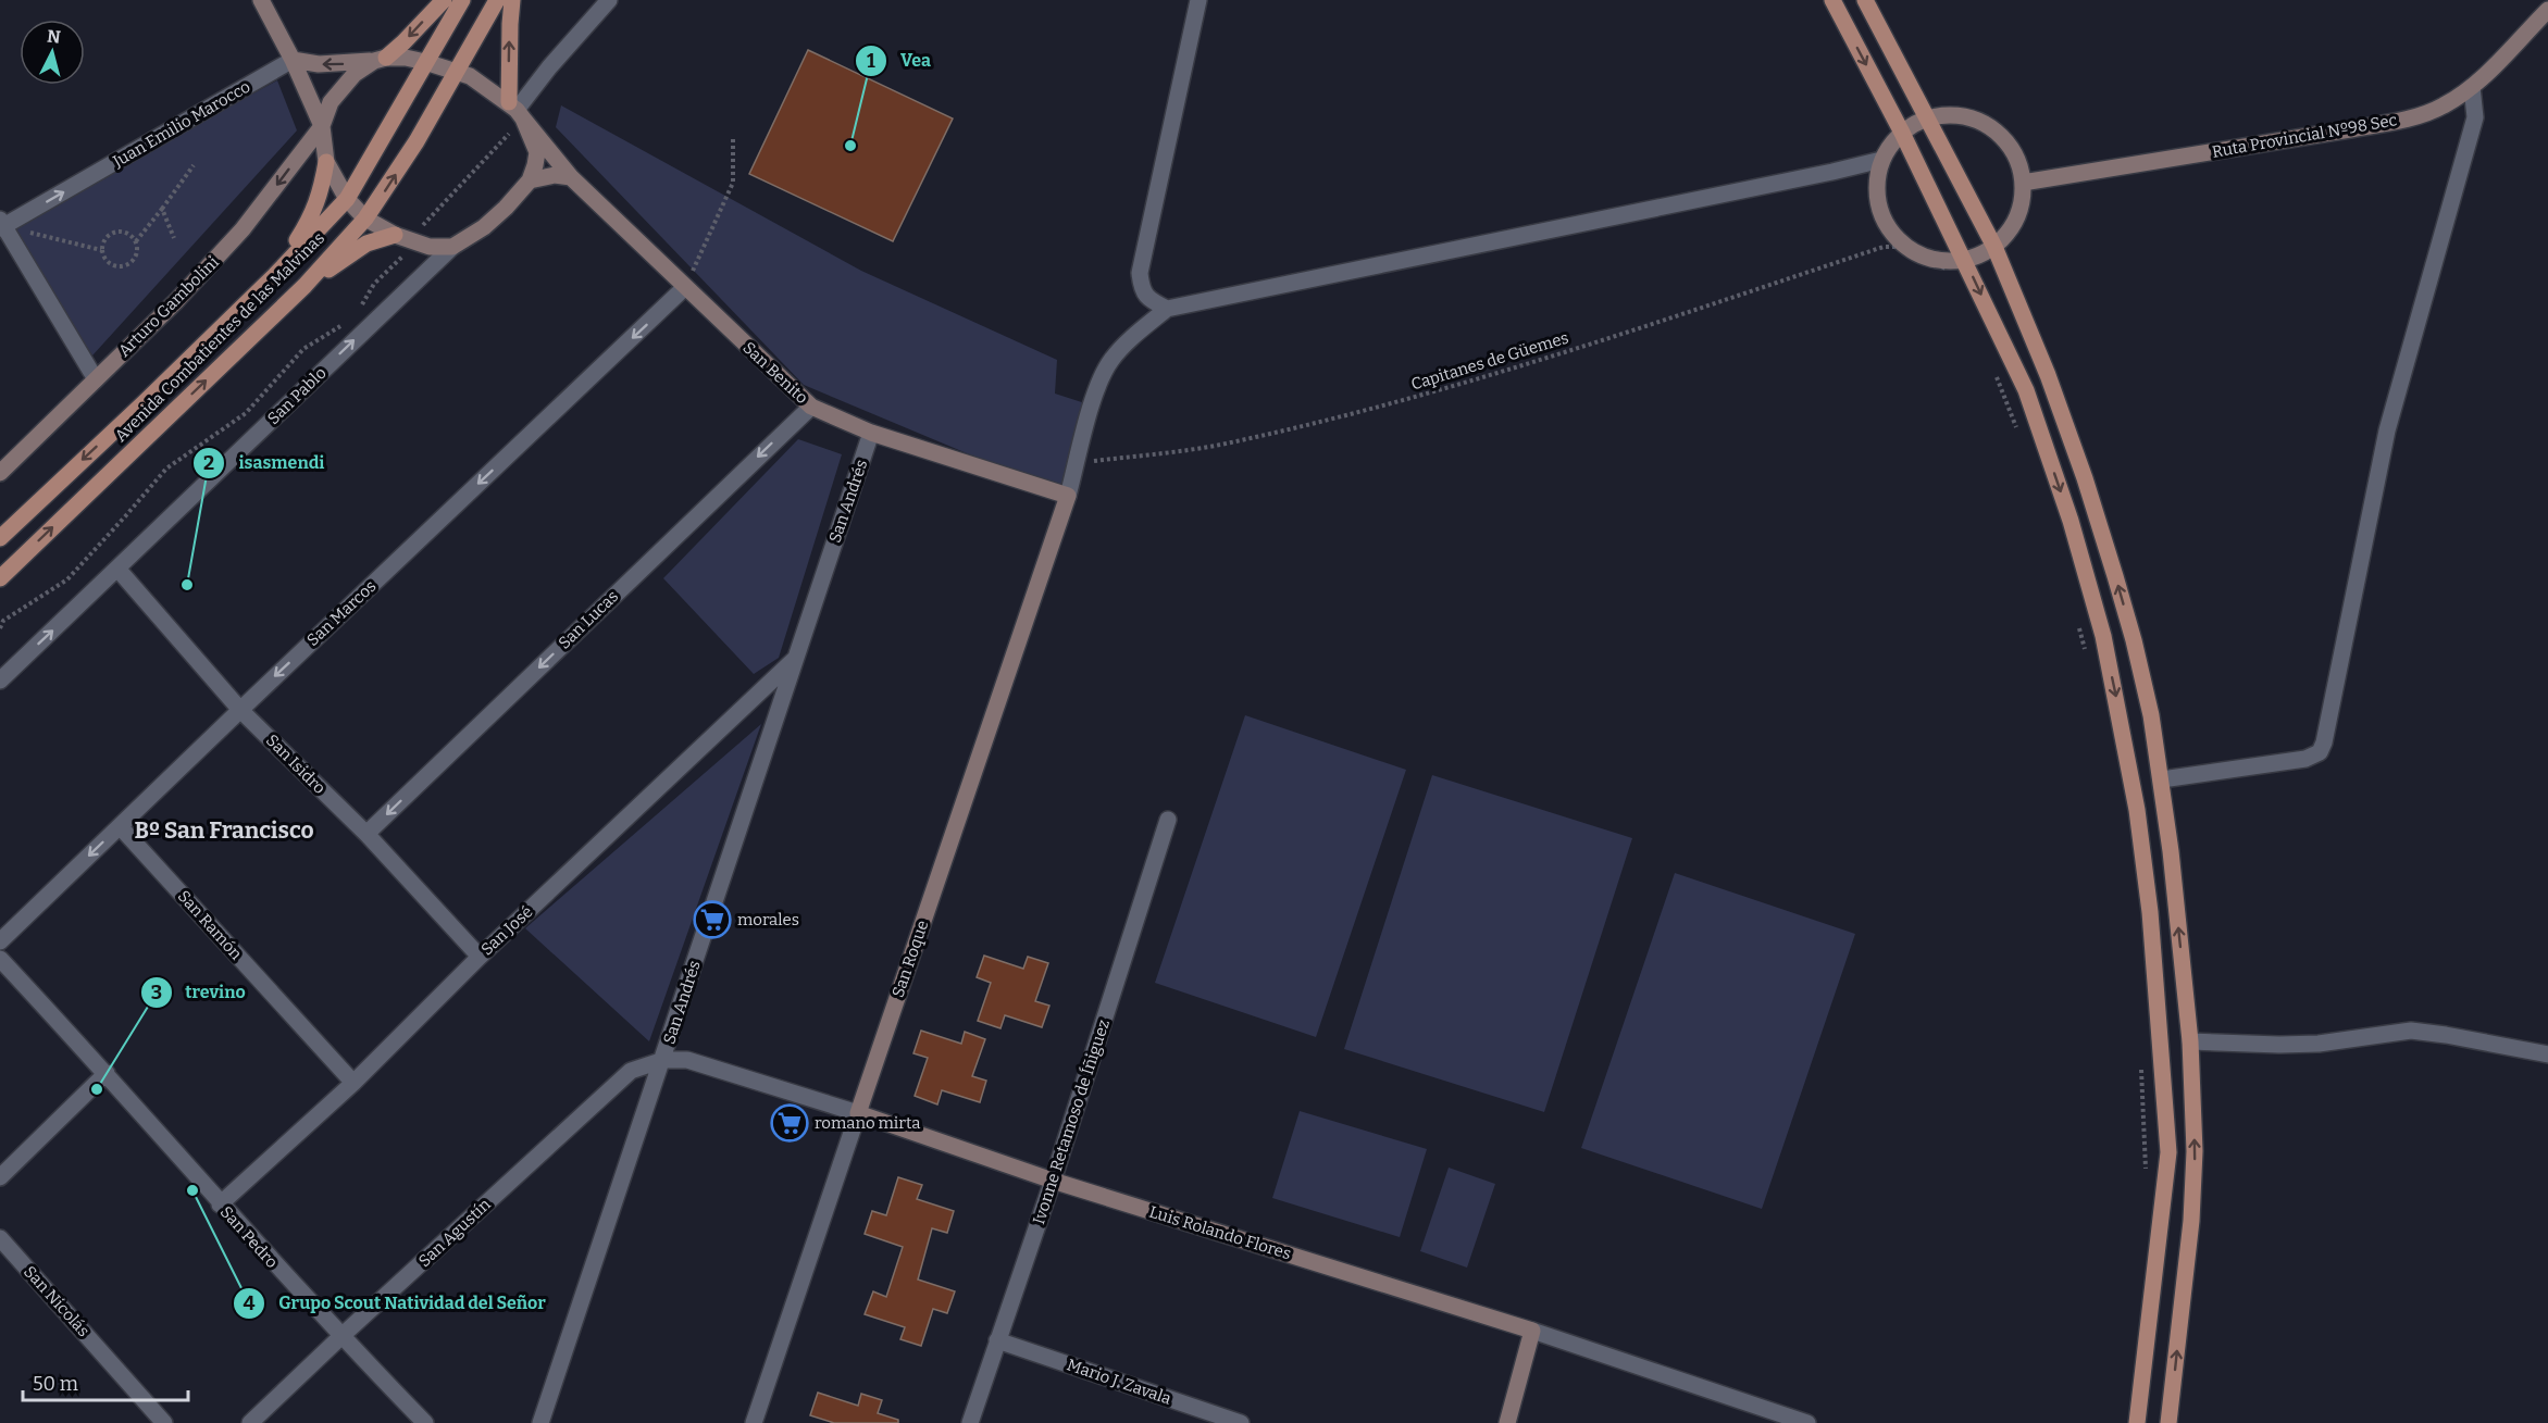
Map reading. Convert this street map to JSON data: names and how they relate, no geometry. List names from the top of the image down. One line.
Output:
{"streets":{"main road":["Avenida Combatientes de las Malvinas"],"street":["Juan Emilio Marocco","Ruta Provincial Nº98 Sec","Arturo Gambolini","San Benito","San Pablo","San Andrés","San Marcos","San Lucas","San Isidro","San Ramón","San José","San Roque","Ivonne Retamoso de Íñiguez","San Agustín","Luis Rolando Flores","San Pedro","San Nicolás","Mario J. Zavala"],"path":["Capitanes de Güemes"]},"crossings":[["Arturo Gambolini","San Benito"],["Avenida Combatientes de las Malvinas","San Benito"],["San Benito","San Andrés"],["San Benito","San Marcos"],["San Benito","San Lucas"],["San Benito","San Roque"],["San Pablo","San Isidro"],["San Andrés","San José"],["San Andrés","Luis Rolando Flores"],["San Marcos","San Isidro"],["San Marcos","San Ramón"],["San Lucas","San Isidro"],["San Isidro","San José"],["San Ramón","San José"],["San José","San Pedro"],["San Roque","Luis Rolando Flores"],["Ivonne Retamoso de Íñiguez","Luis Rolando Flores"],["Ivonne Retamoso de Íñiguez","Mario J. Zavala"],["San Agustín","Luis Rolando Flores"],["San Agustín","San Pedro"]],"one_way":["Juan Emilio Marocco","Arturo Gambolini","San Pablo","San Marcos","San Lucas"],"districts":["Bº San Francisco"],"places":{"other":["Vea","isasmendi","trevino","Grupo Scout Natividad del Señor"],"supermarket":["morales","romano mirta"]},"scale_bar":"50 m","north":"top"}
